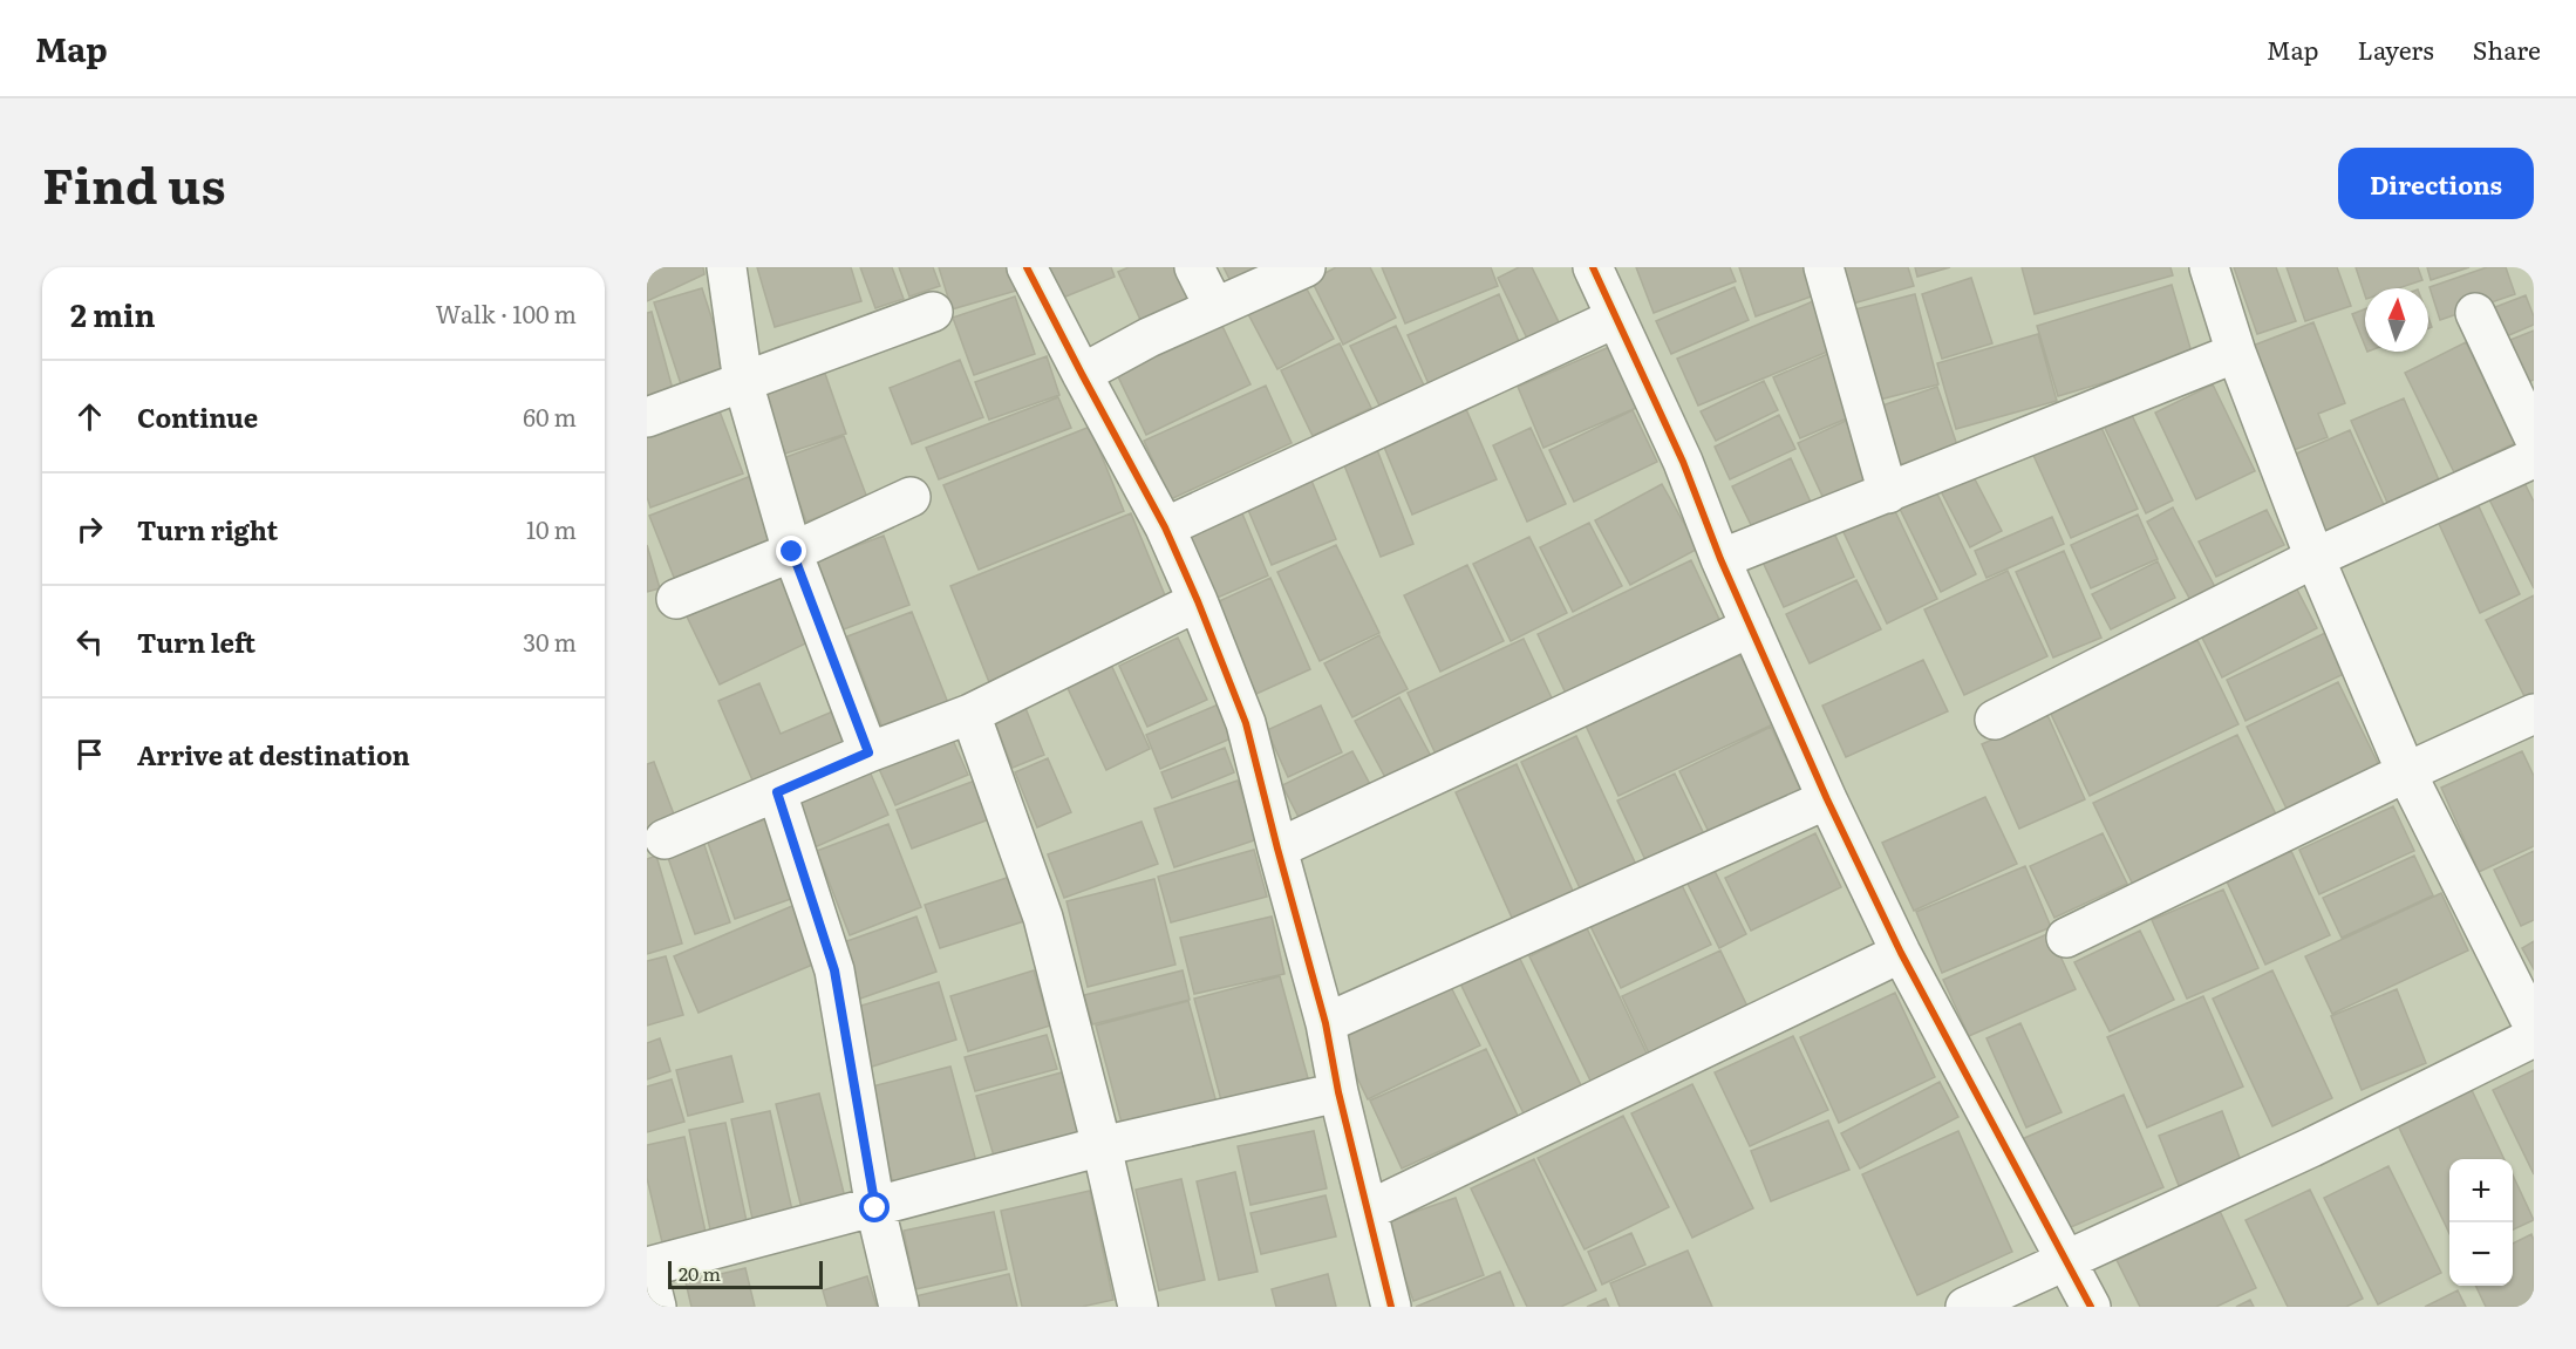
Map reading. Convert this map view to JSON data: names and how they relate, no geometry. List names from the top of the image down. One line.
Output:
{"scale_bar":"20 m","north":"top","page":{"header":"Map","nav":["Map","Layers","Share"],"title":"Find us","buttons":"Directions","heading":["2 min","Walk · 100 m"],"list":[["Continue","60 m"],["Turn right","10 m"],["Turn left","30 m"],"Arrive at destination"],"map_buttons":["+","−"],"scale":"20 m"}}
